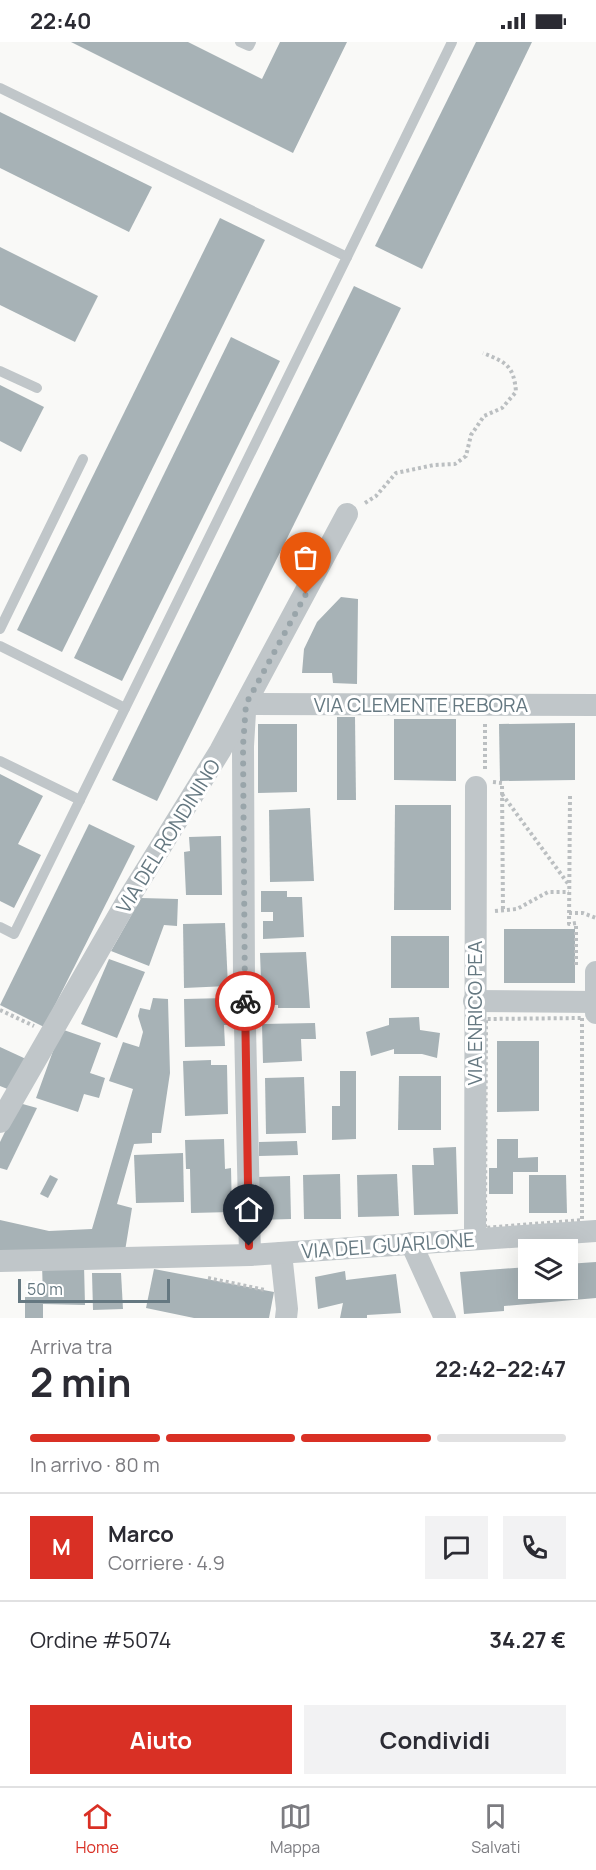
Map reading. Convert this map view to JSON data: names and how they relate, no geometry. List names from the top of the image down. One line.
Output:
{"streets":{"street":["VIA CLEMENTE REBORA","VIA DEL RONDININO","VIA ENRICO PEA","VIA DEL GUARLONE"]},"crossings":[["VIA CLEMENTE REBORA","VIA DEL RONDININO"],["VIA ENRICO PEA","VIA DEL GUARLONE"]],"scale_bar":"50 m","page":{"status":"22:40","scale":"50 m","heading":["2 min","Arriva tra","22:42–22:47"],"panel":["Marco","Corriere · 4.9","Ordine #5074","34.27 €"],"bar":"In arrivo · 80 m","round":"M","buttons":["Aiuto","Condividi"],"tabs":["Home","Mappa","Salvati"]}}
